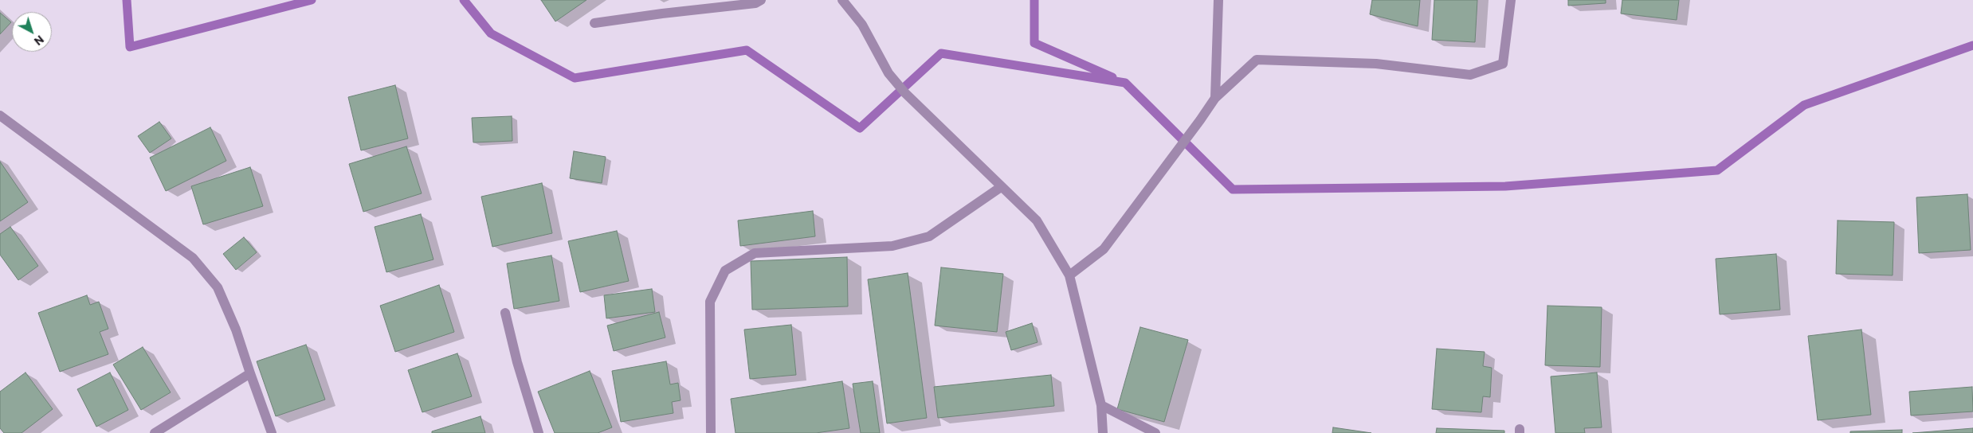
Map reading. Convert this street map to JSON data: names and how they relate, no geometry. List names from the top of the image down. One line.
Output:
{"north":"bottom right"}
